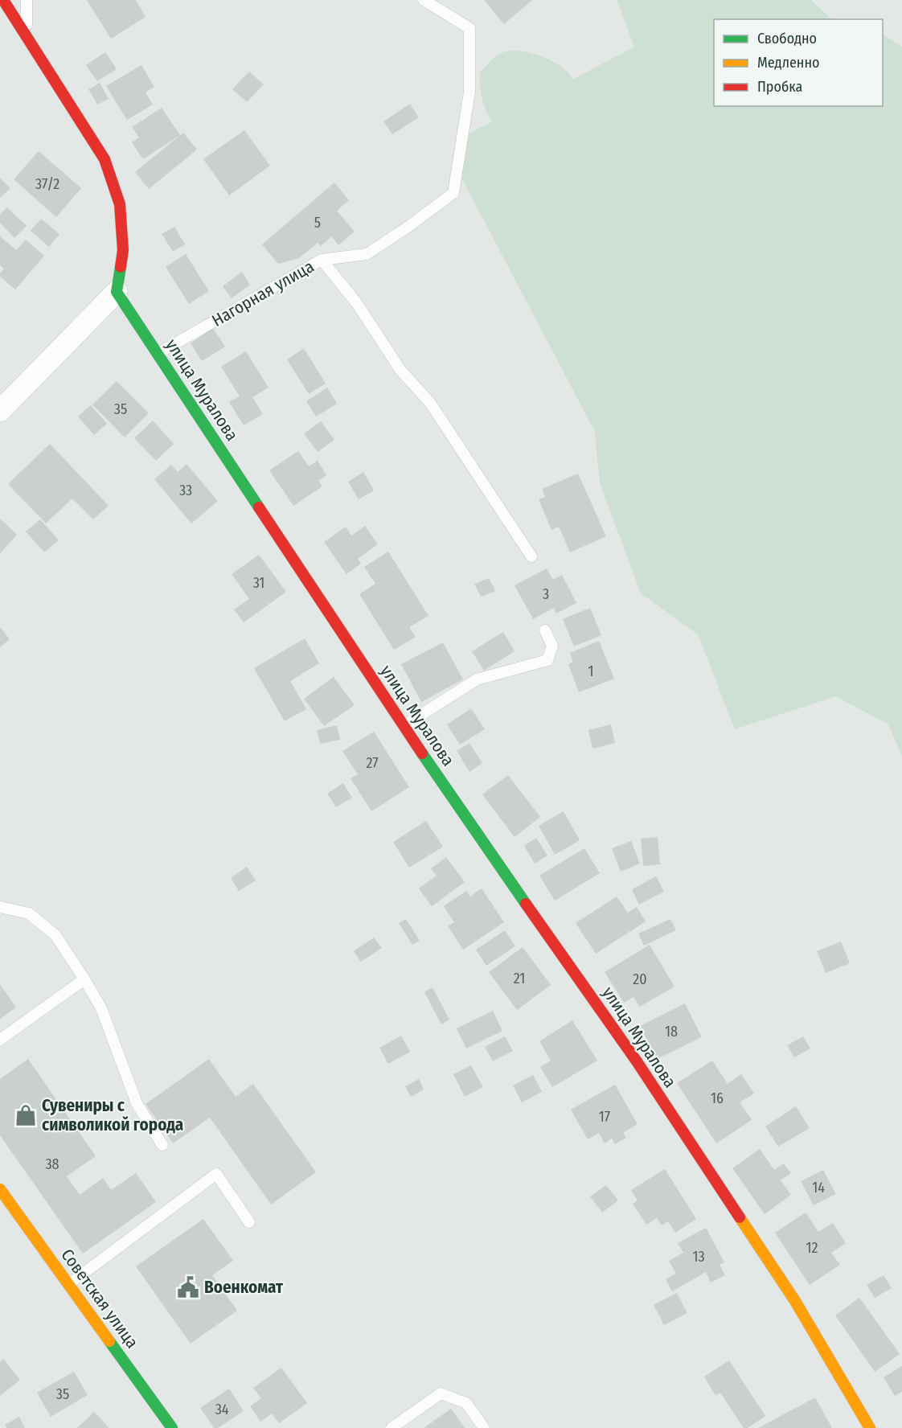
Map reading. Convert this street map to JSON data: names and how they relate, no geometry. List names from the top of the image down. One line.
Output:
{"streets":{"street":["улица Муралова","Советская улица"],"lane":["Нагорная улица"]},"crossings":[["Нагорная улица","улица Муралова"]],"places":{"shop":["Сувениры с символикой города"],"public building":["Военкомат"]},"house_numbers":["37/2","5","35","33","31","3","1","27","21","20","18","16","17","38","14","12","13","35","34"],"legend":["Свободно","Медленно","Пробка"]}
